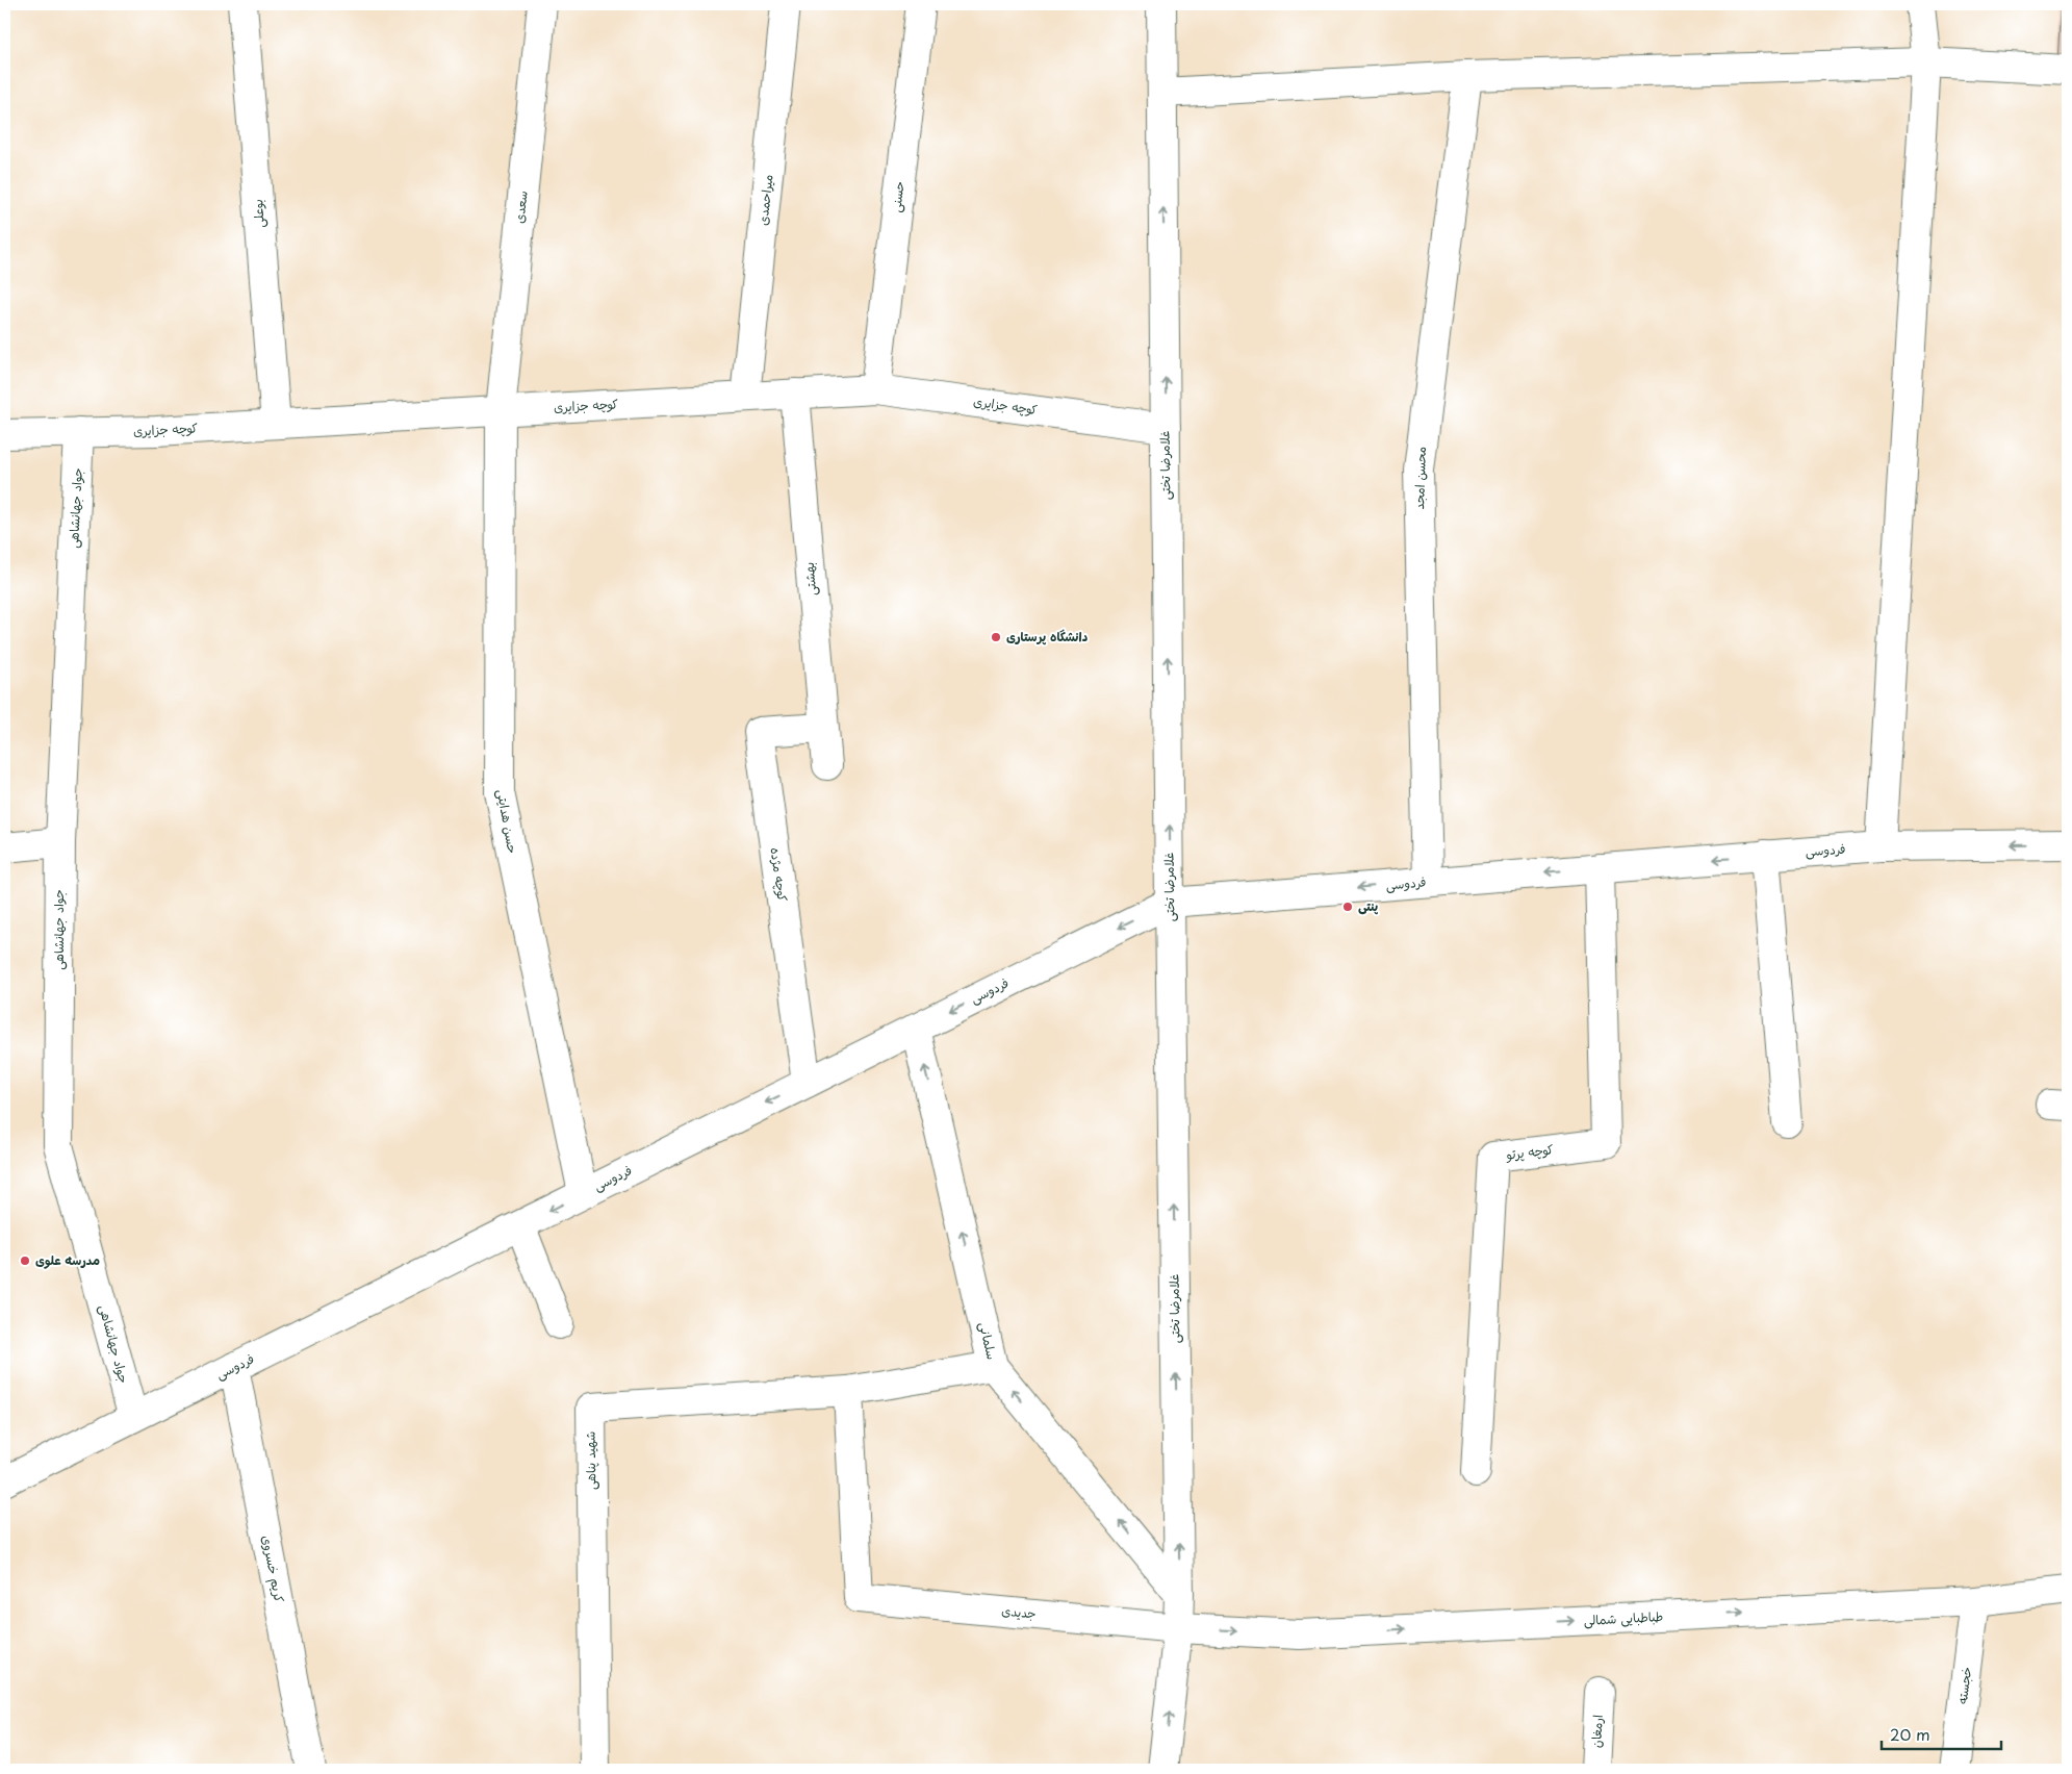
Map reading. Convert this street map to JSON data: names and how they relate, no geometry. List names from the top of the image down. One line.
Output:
{"streets":{"street":["حسنی","میراحمدی","سعدی","بوعلی","کوچه جزایری","غلامرضا تختی","محسن امجد","جواد جهانشاهی","بهشتی","حسن هدایتی","فردوسی","کوچه مژده","کوچه پرتو","سلمانی","شهید پناهی","کریم خسروی","جدیدی","طباطبایی شمالی","خجسته","ارمغان"]},"crossings":[["حسنی","کوچه جزایری"],["میراحمدی","کوچه جزایری"],["سعدی","کوچه جزایری"],["سعدی","حسن هدایتی"],["بوعلی","کوچه جزایری"],["کوچه جزایری","غلامرضا تختی"],["کوچه جزایری","جواد جهانشاهی"],["کوچه جزایری","بهشتی"],["کوچه جزایری","حسن هدایتی"],["غلامرضا تختی","فردوسی"],["غلامرضا تختی","سلمانی"],["غلامرضا تختی","جدیدی"],["غلامرضا تختی","طباطبایی شمالی"],["محسن امجد","فردوسی"],["جواد جهانشاهی","فردوسی"],["بهشتی","کوچه مژده"],["حسن هدایتی","فردوسی"],["فردوسی","کوچه مژده"],["فردوسی","کوچه پرتو"],["فردوسی","سلمانی"],["فردوسی","کریم خسروی"],["شهید پناهی","جدیدی"],["جدیدی","طباطبایی شمالی"],["طباطبایی شمالی","خجسته"]],"one_way":["غلامرضا تختی","فردوسی","سلمانی","طباطبایی شمالی"],"places":["دانشگاه پرستاری","پنتی","مدرسه علوی"],"scale_bar":"20 m"}
